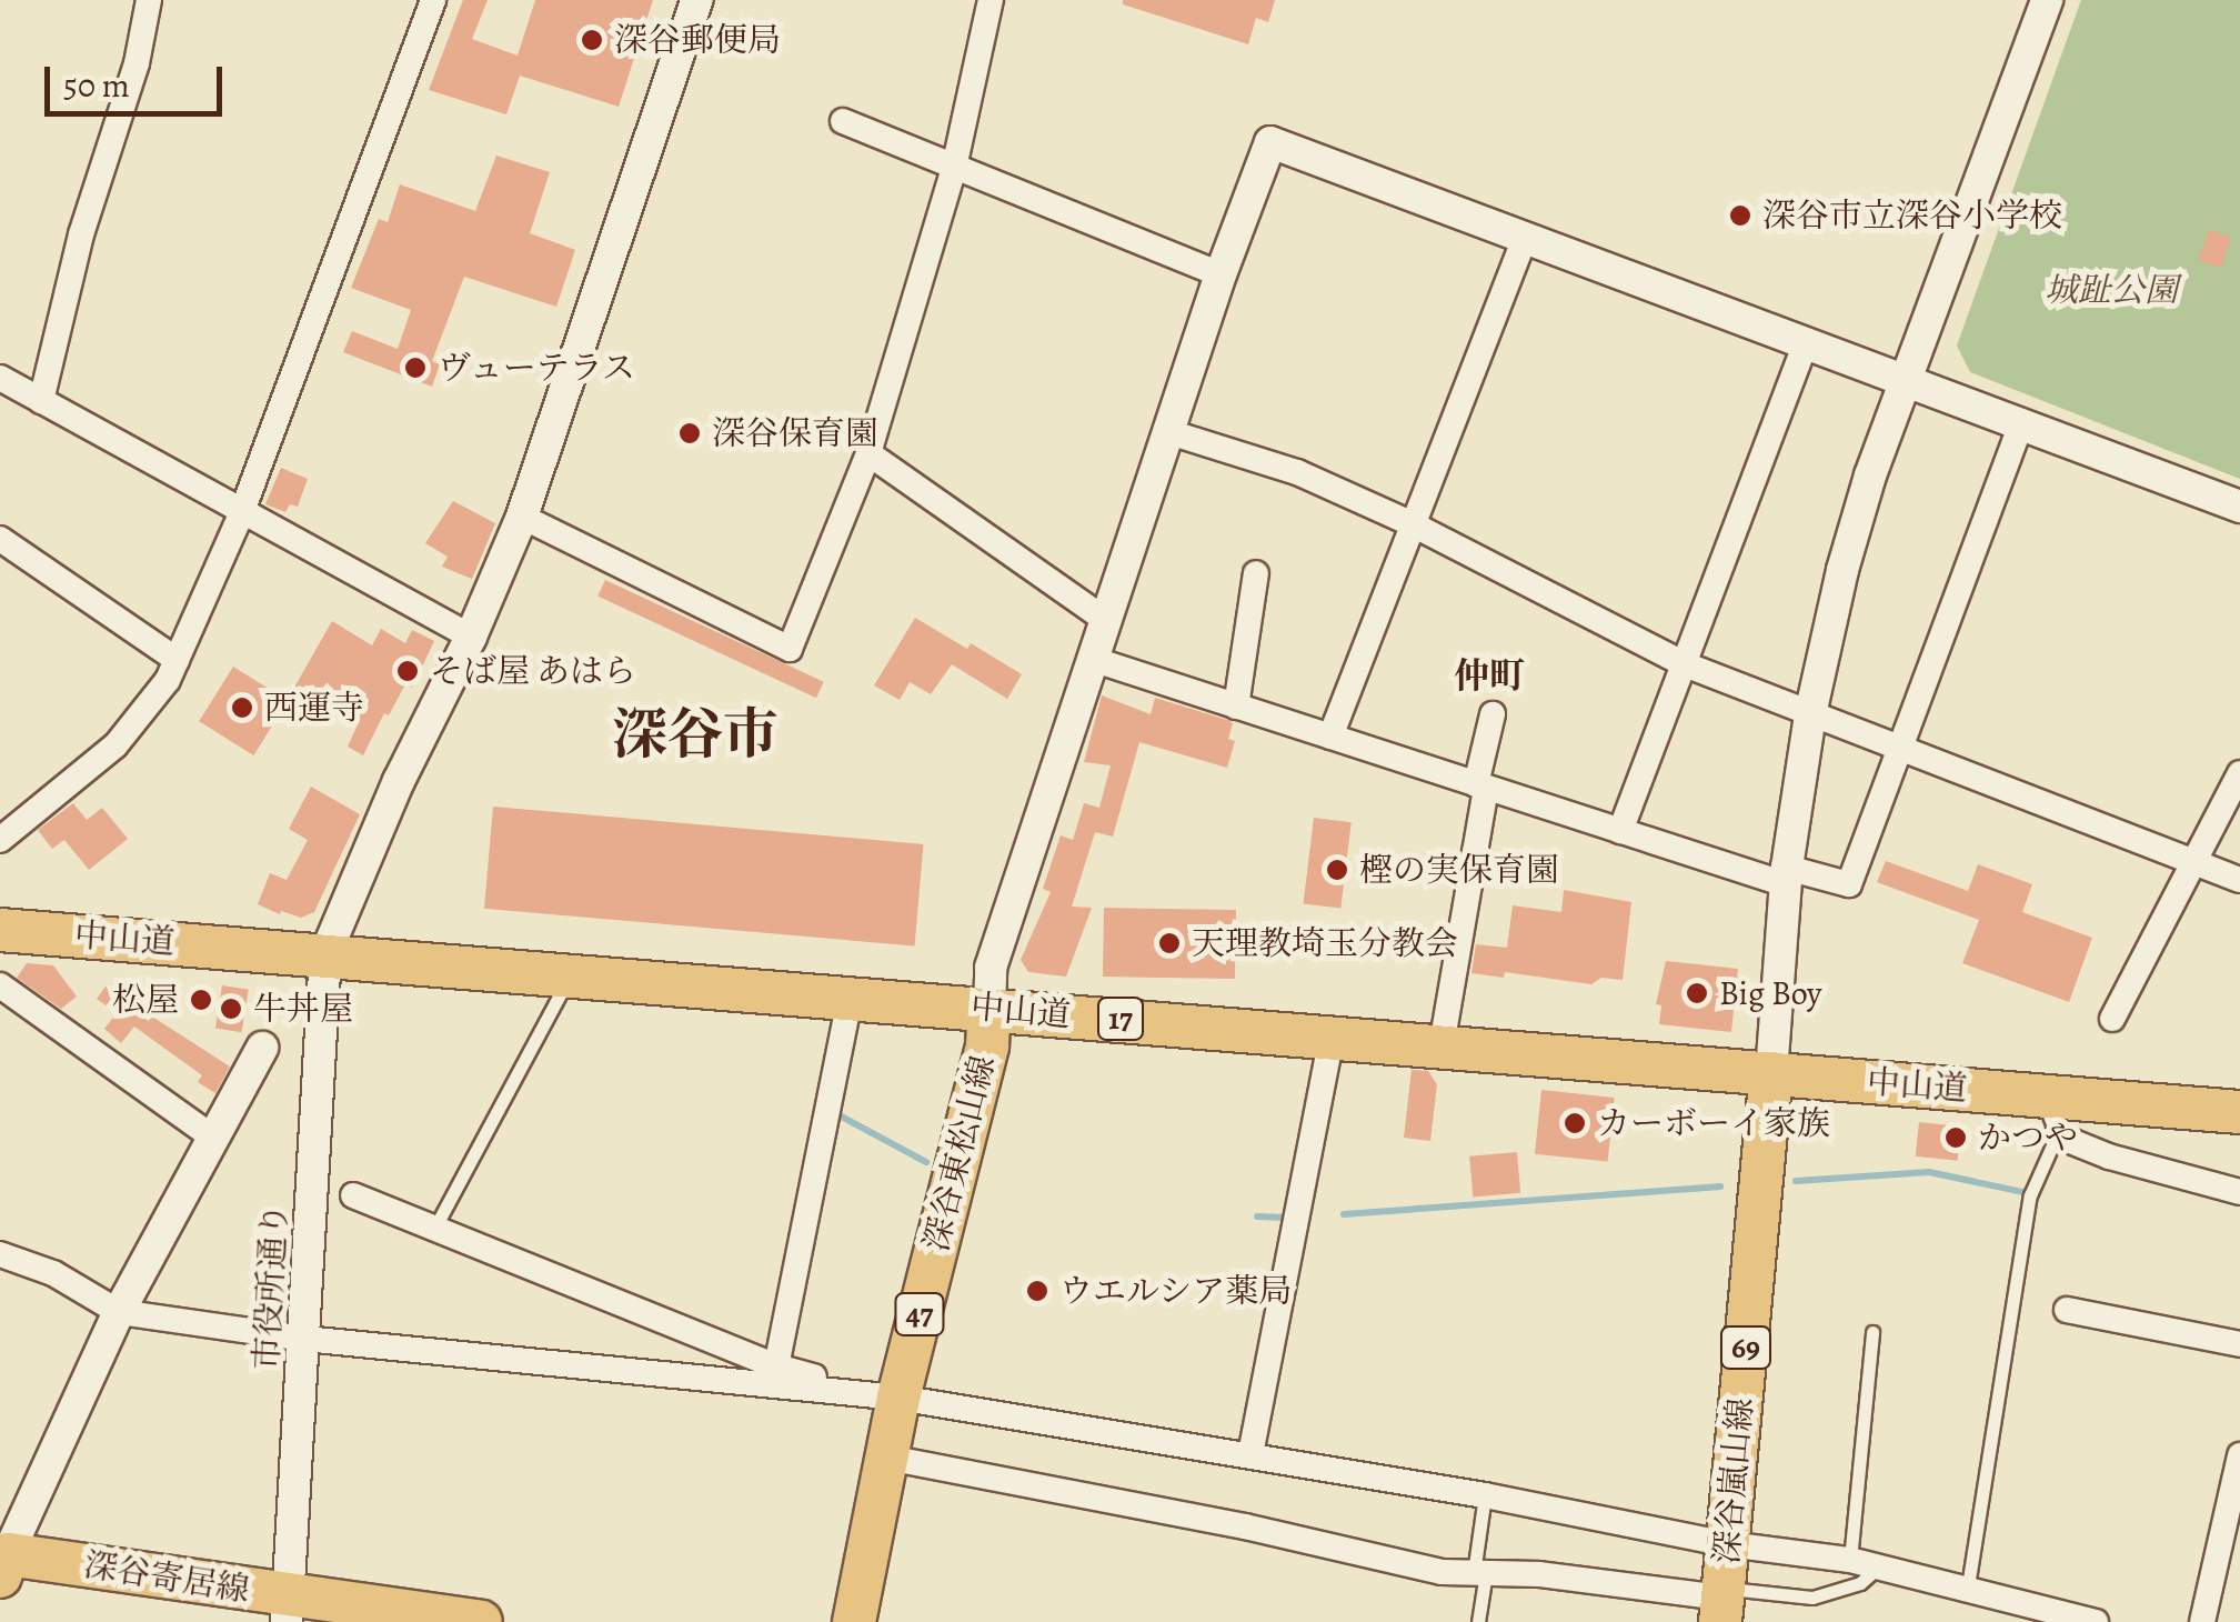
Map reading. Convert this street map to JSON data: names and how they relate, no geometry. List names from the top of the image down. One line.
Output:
{"streets":{"main road":["中山道","17","深谷東松山線","47","69","深谷嵐山線","深谷寄居線"],"street":["市役所通り"]},"crossings":[["中山道","深谷東松山線"],["中山道","市役所通り"],["中山道","深谷嵐山線"],["市役所通り","深谷寄居線"]],"districts":["仲町","深谷市"],"parks":["城趾公園"],"places":["深谷郵便局","深谷市立深谷小学校","ヴューテラス","深谷保育園","そば屋 あはら","西運寺","樫の実保育園","天理教埼玉分教会","Big Boy","松屋","牛丼屋","カーボーイ家族","かつや","ウエルシア薬局"],"scale_bar":"50 m"}
